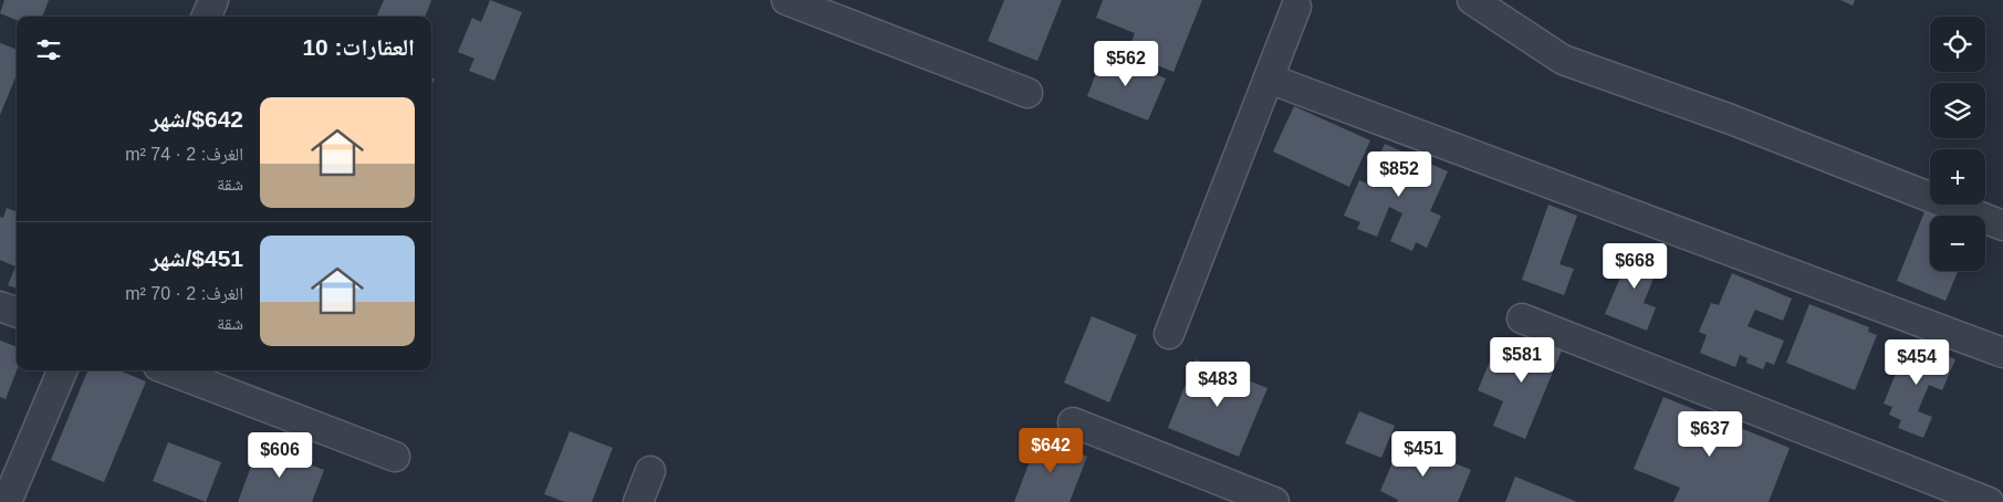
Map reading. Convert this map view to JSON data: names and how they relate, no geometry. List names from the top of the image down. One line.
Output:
{"page":{"map_buttons":["+","−"],"heading":"العقارات: 10","price":["$562","$852","$668","$581","$454","$483","$637","$642","$451","$606"],"list":[{"name":"$642/شهر","note":"الغرف: 2 · 74 m² · شقة"},{"name":"$451/شهر","note":"الغرف: 2 · 70 m² · شقة"}]}}
